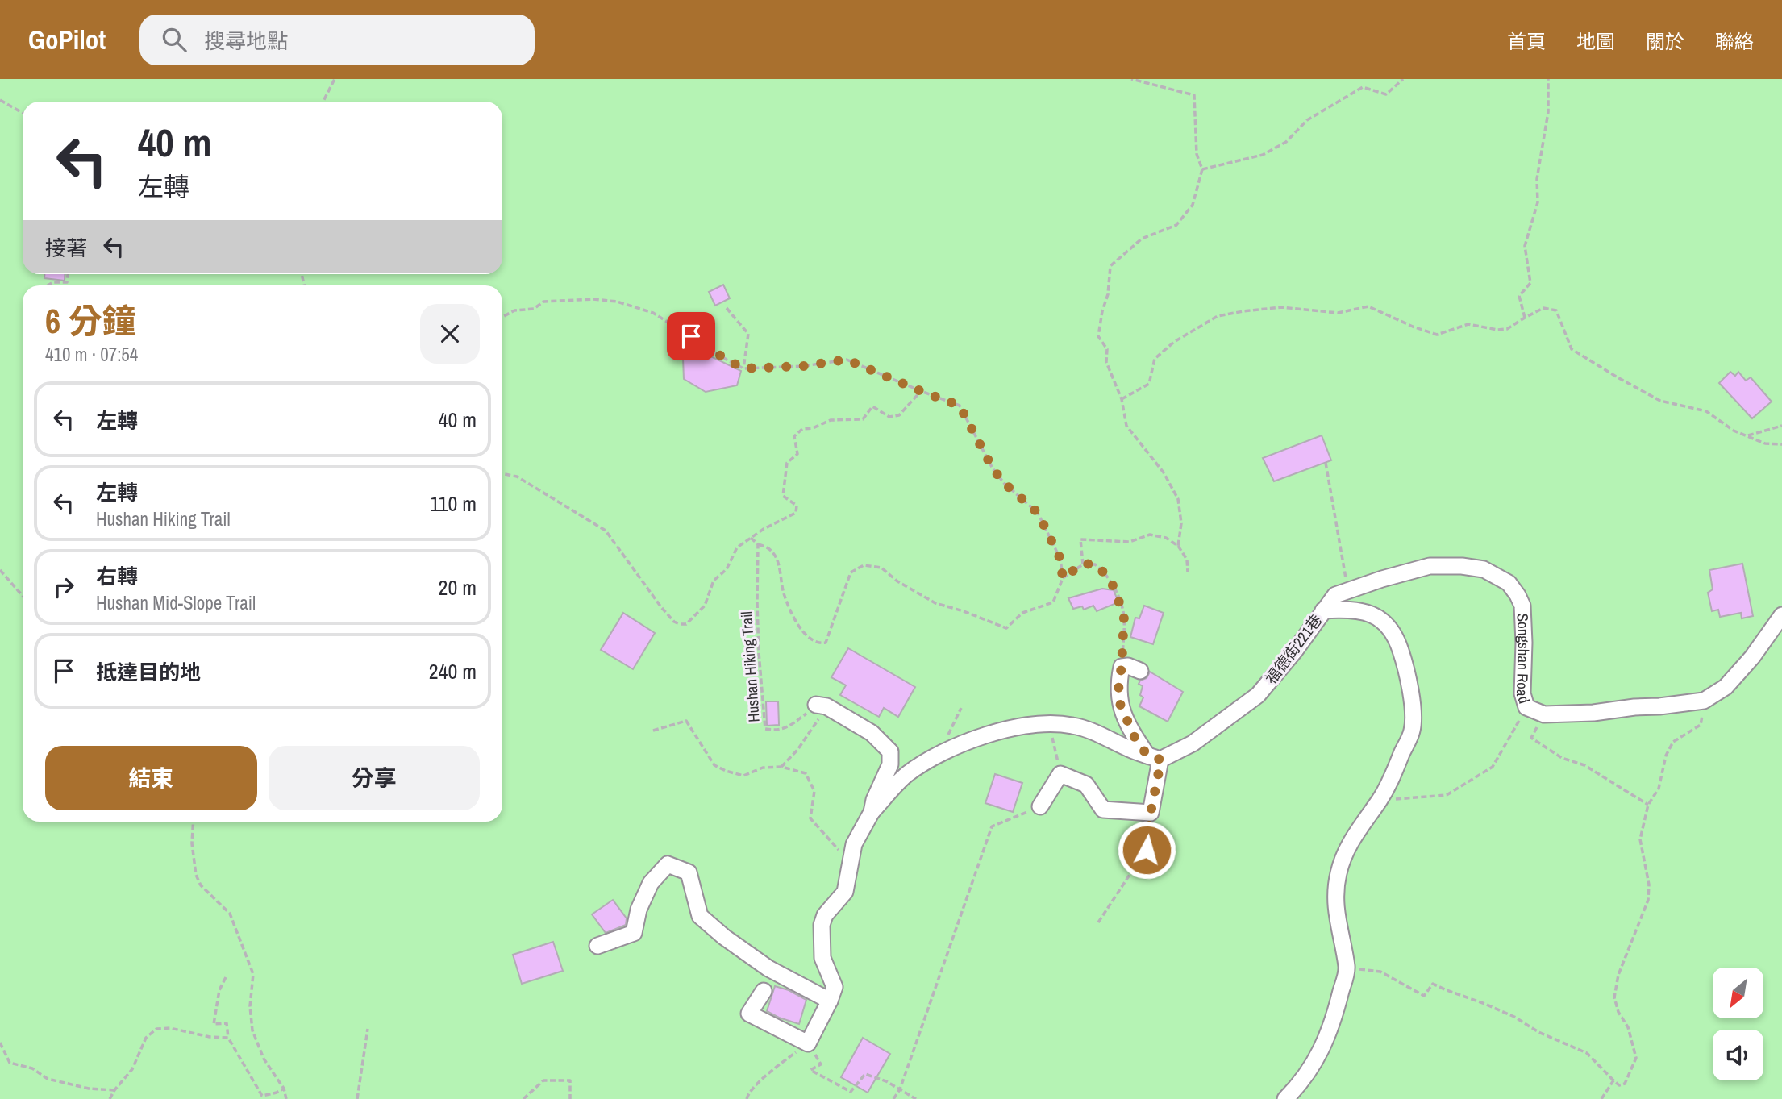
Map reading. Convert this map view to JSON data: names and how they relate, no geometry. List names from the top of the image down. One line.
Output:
{"streets":{"street":["福德街221巷","Songshan Road"],"path":["Hushan Hiking Trail"]},"crossings":[["福德街221巷","Songshan Road"]],"north":"bottom left","page":{"header":"GoPilot","search":"搜尋地點","nav":["首頁","地圖","關於","聯絡"],"turn":["40 m","左轉"],"then":"接著","heading":["6 分鐘","410 m · 07:54"],"list":[{"name":"左轉","value":"40 m"},{"name":"左轉","note":"Hushan Hiking Trail","value":"110 m"},{"name":"右轉","note":"Hushan Mid-Slope Trail","value":"20 m"},{"name":"抵達目的地","value":"240 m"}],"buttons":["結束","分享"]}}
